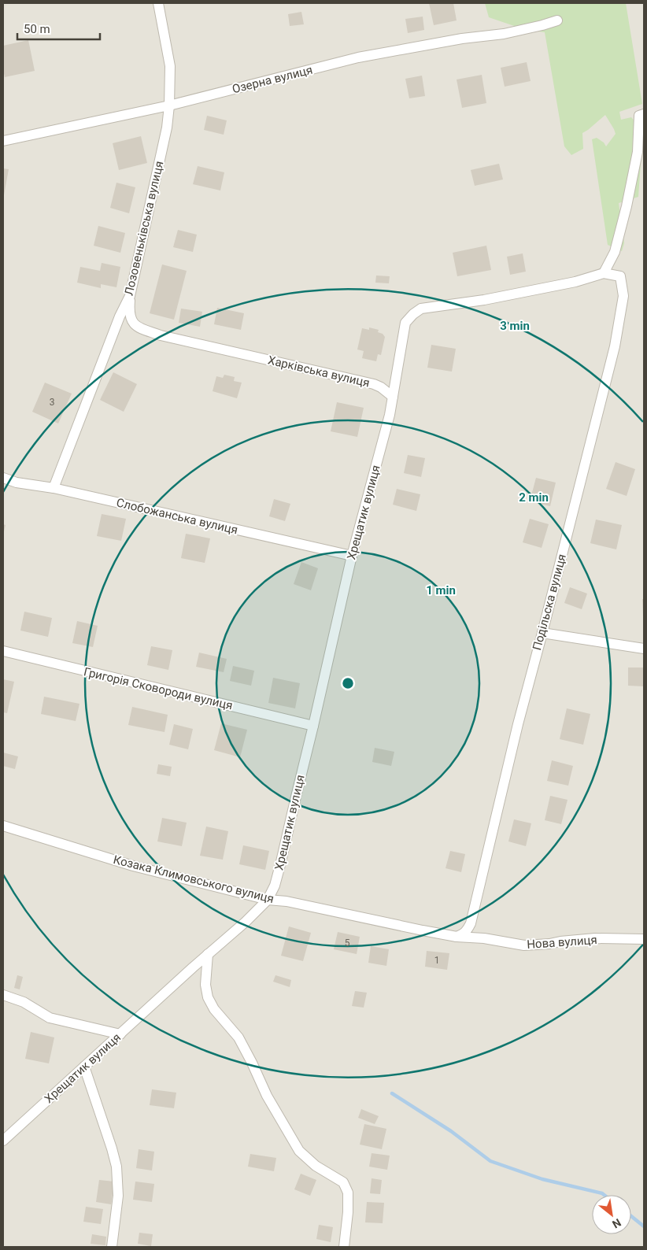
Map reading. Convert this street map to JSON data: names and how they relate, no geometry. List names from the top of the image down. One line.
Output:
{"streets":{"street":["Озерна вулиця","Лозовеньківська вулиця","Харківська вулиця","Хрещатик вулиця","Слобожанська вулиця","Подільска вулиця","Григорія Сковороди вулиця","Козака Климовського вулиця","Нова вулиця"]},"crossings":[["Озерна вулиця","Лозовеньківська вулиця"],["Лозовеньківська вулиця","Харківська вулиця"],["Лозовеньківська вулиця","Слобожанська вулиця"],["Харківська вулиця","Хрещатик вулиця"],["Хрещатик вулиця","Слобожанська вулиця"],["Хрещатик вулиця","Григорія Сковороди вулиця"],["Хрещатик вулиця","Козака Климовського вулиця"],["Подільска вулиця","Козака Климовського вулиця"],["Подільска вулиця","Нова вулиця"],["Козака Климовського вулиця","Нова вулиця"]],"house_numbers":["3","5","1"],"scale_bar":"50 m","north":"bottom right","rings":["3 min","2 min","1 min"]}
